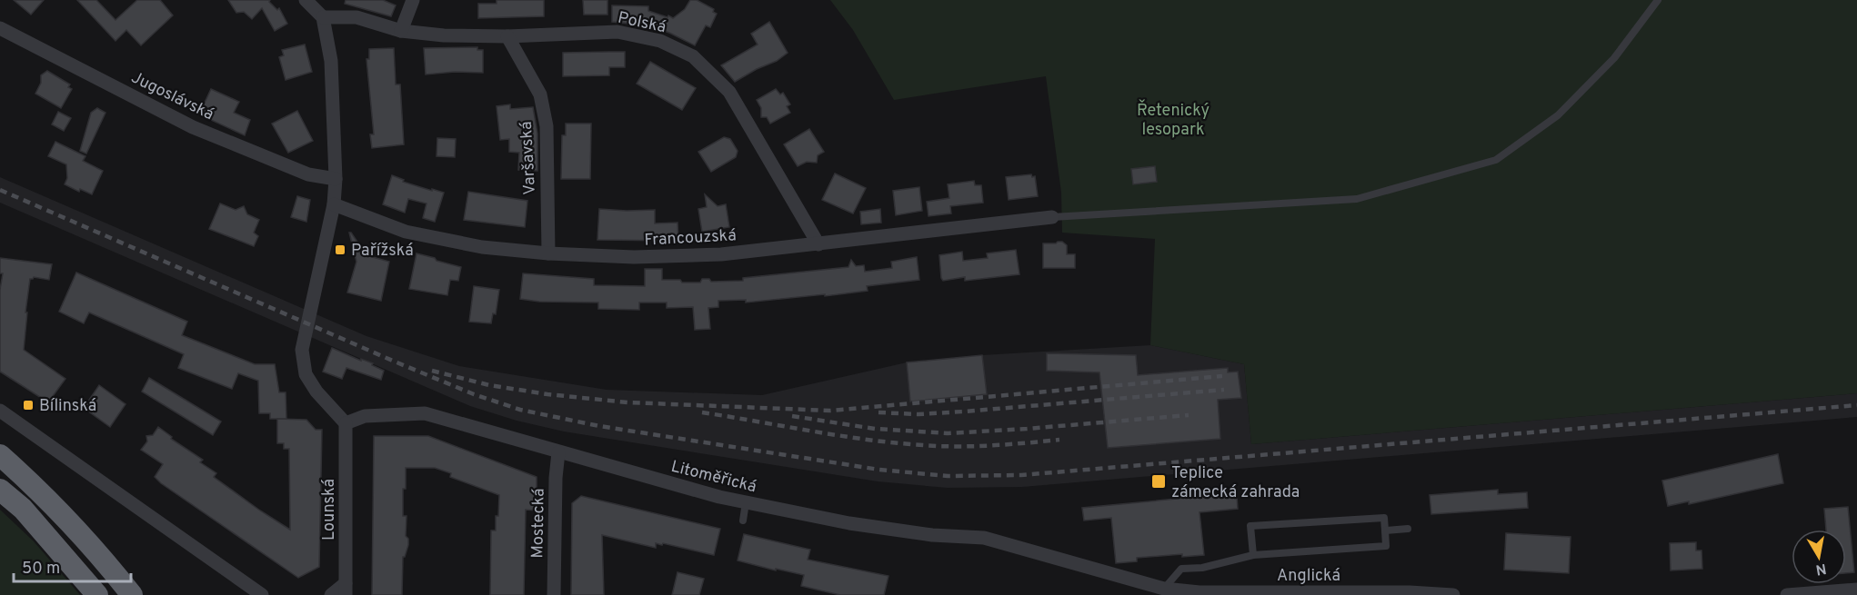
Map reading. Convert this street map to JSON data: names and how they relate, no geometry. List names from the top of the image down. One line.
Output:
{"streets":{"street":["Polská","Jugoslávská","Varšavská","Francouzská","Litoměřická","Lounská","Mostecká","Anglická"]},"crossings":[["Polská","Varšavská"],["Polská","Francouzská"],["Varšavská","Francouzská"],["Litoměřická","Lounská"],["Litoměřická","Mostecká"],["Litoměřická","Anglická"]],"parks":["Řetenický lesopark"],"places":{"transit":["Pařížská","Bílinská","Teplice zámecká zahrada"]},"scale_bar":"50 m","north":"bottom"}
